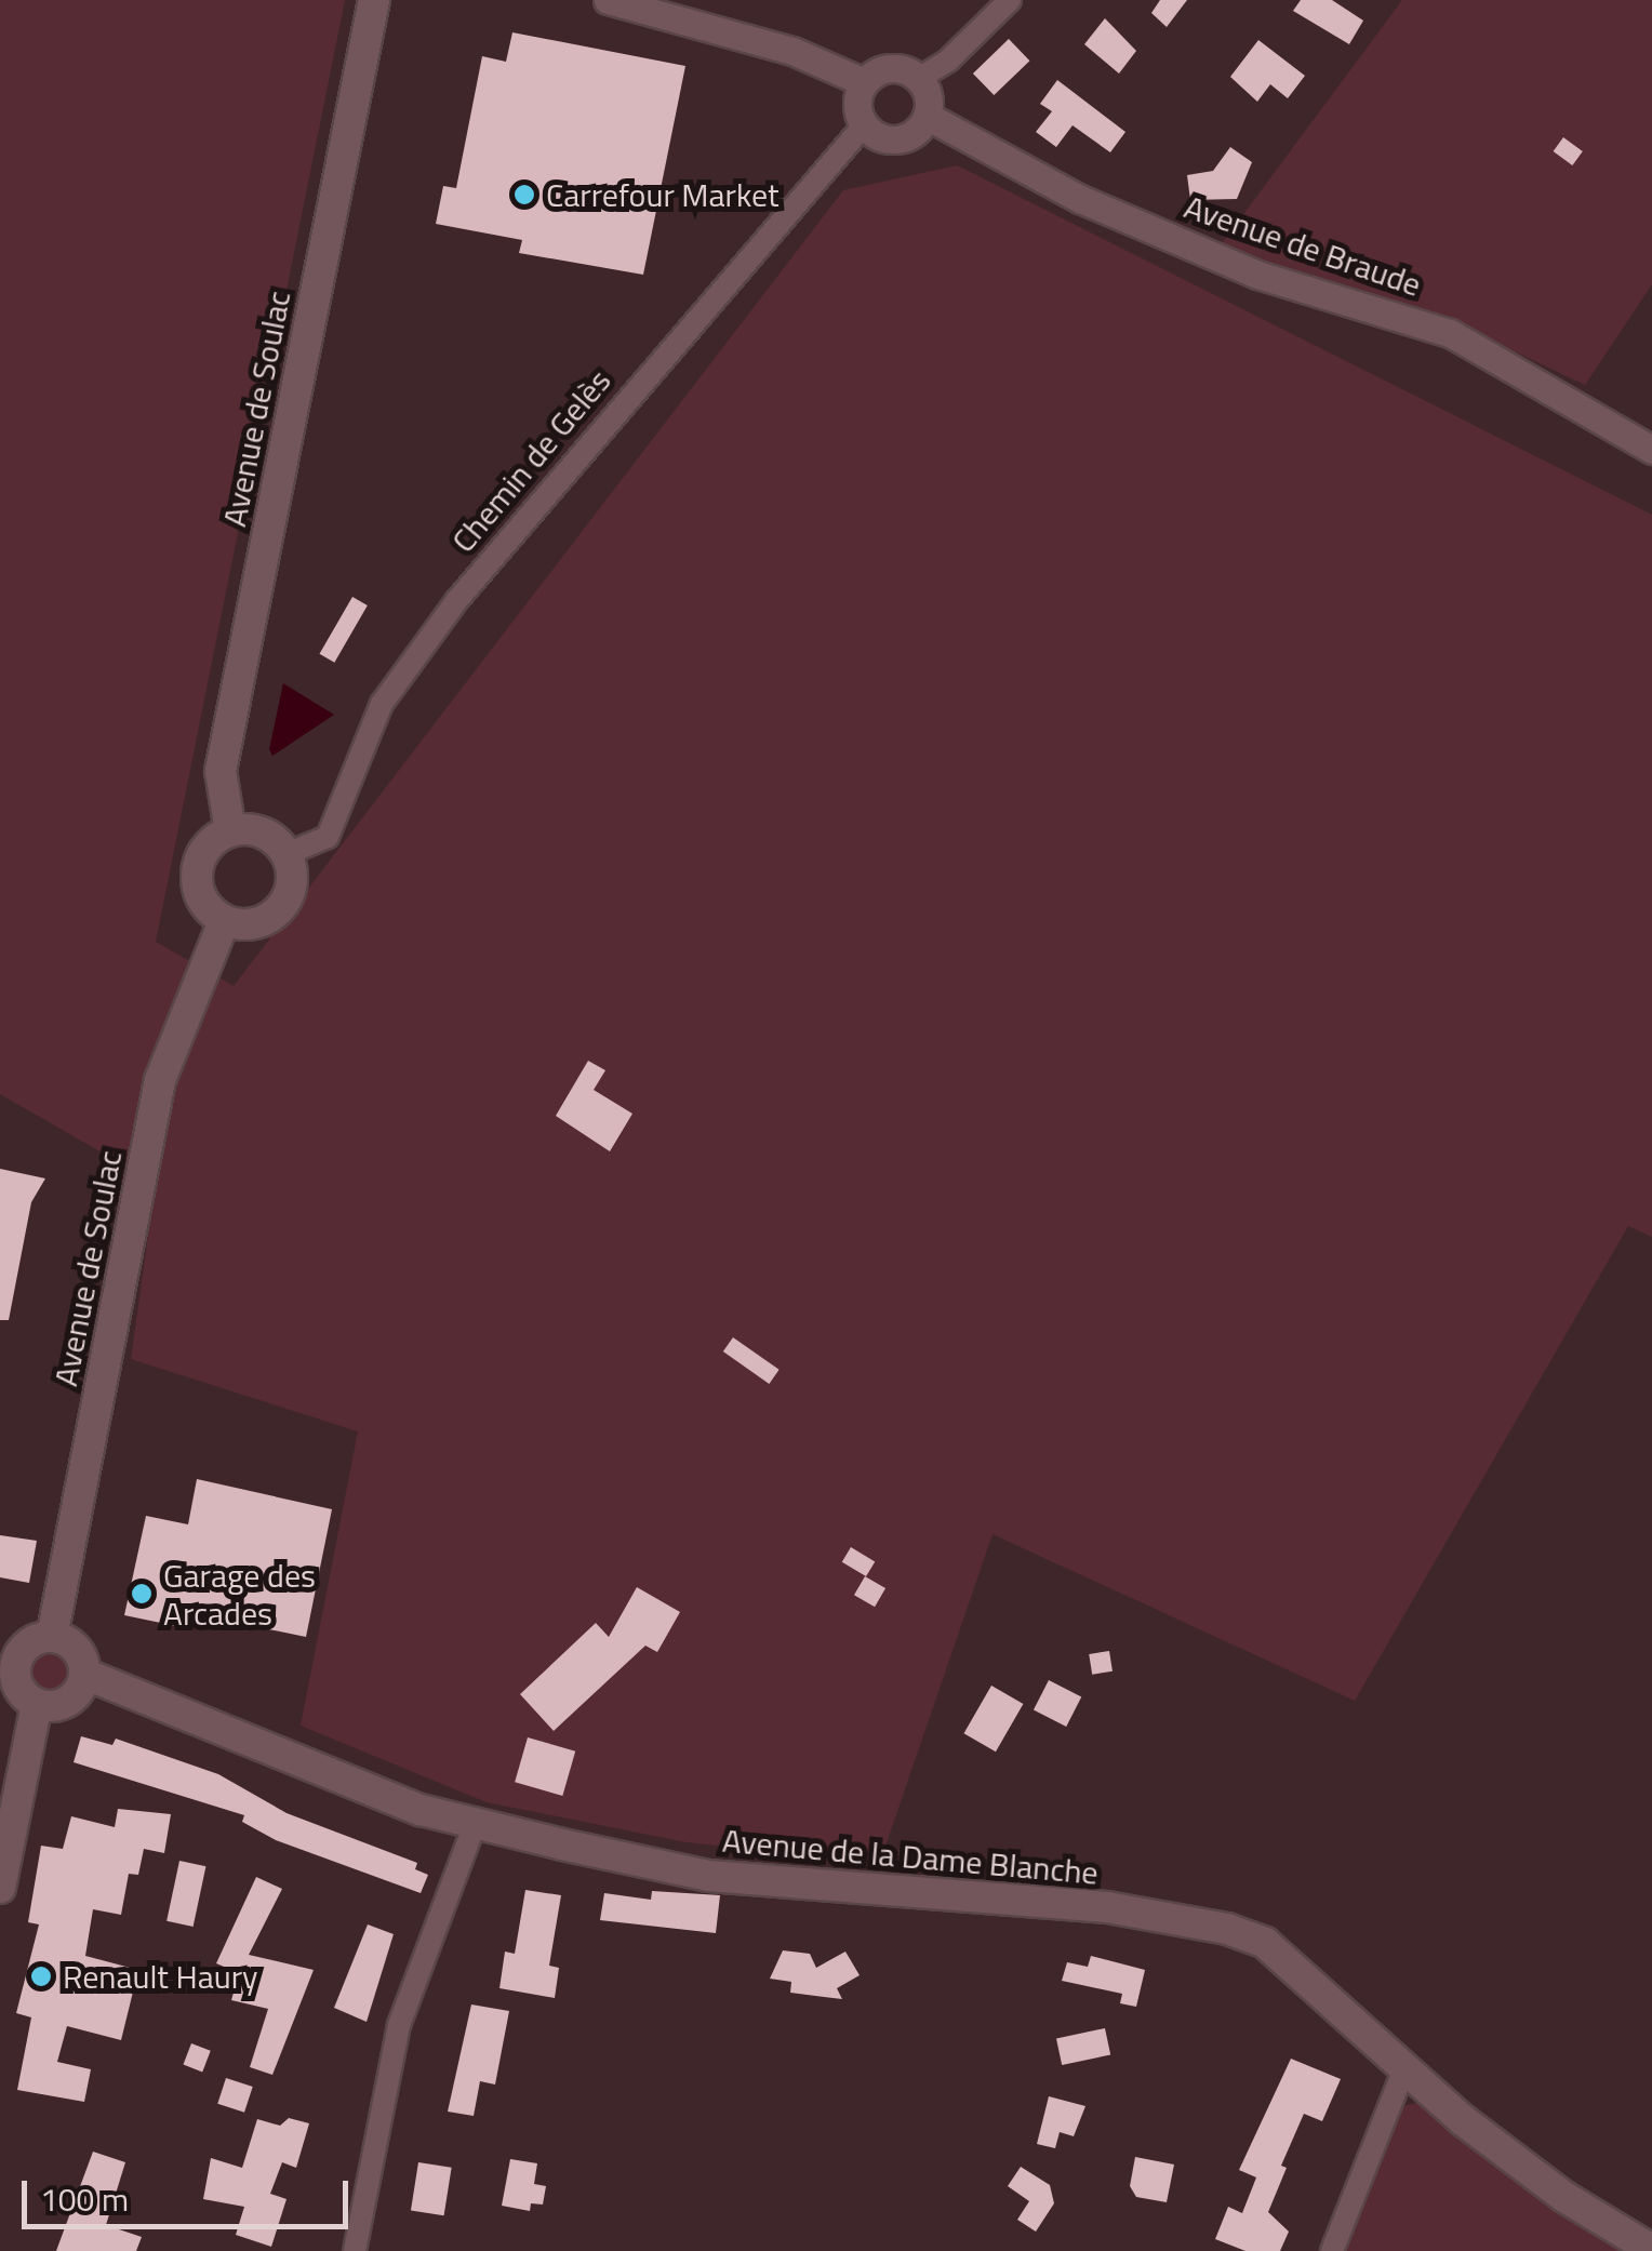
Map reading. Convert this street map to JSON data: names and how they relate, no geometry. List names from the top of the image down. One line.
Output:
{"streets":{"main road":["Avenue de Soulac","Avenue de la Dame Blanche"],"street":["Avenue de Braude","Chemin de Gelès"]},"crossings":[["Avenue de Braude","Chemin de Gelès"],["Avenue de Soulac","Chemin de Gelès"],["Avenue de Soulac","Avenue de la Dame Blanche"]],"places":["Carrefour Market","Garage des Arcades","Renault Haury"],"scale_bar":"100 m"}
